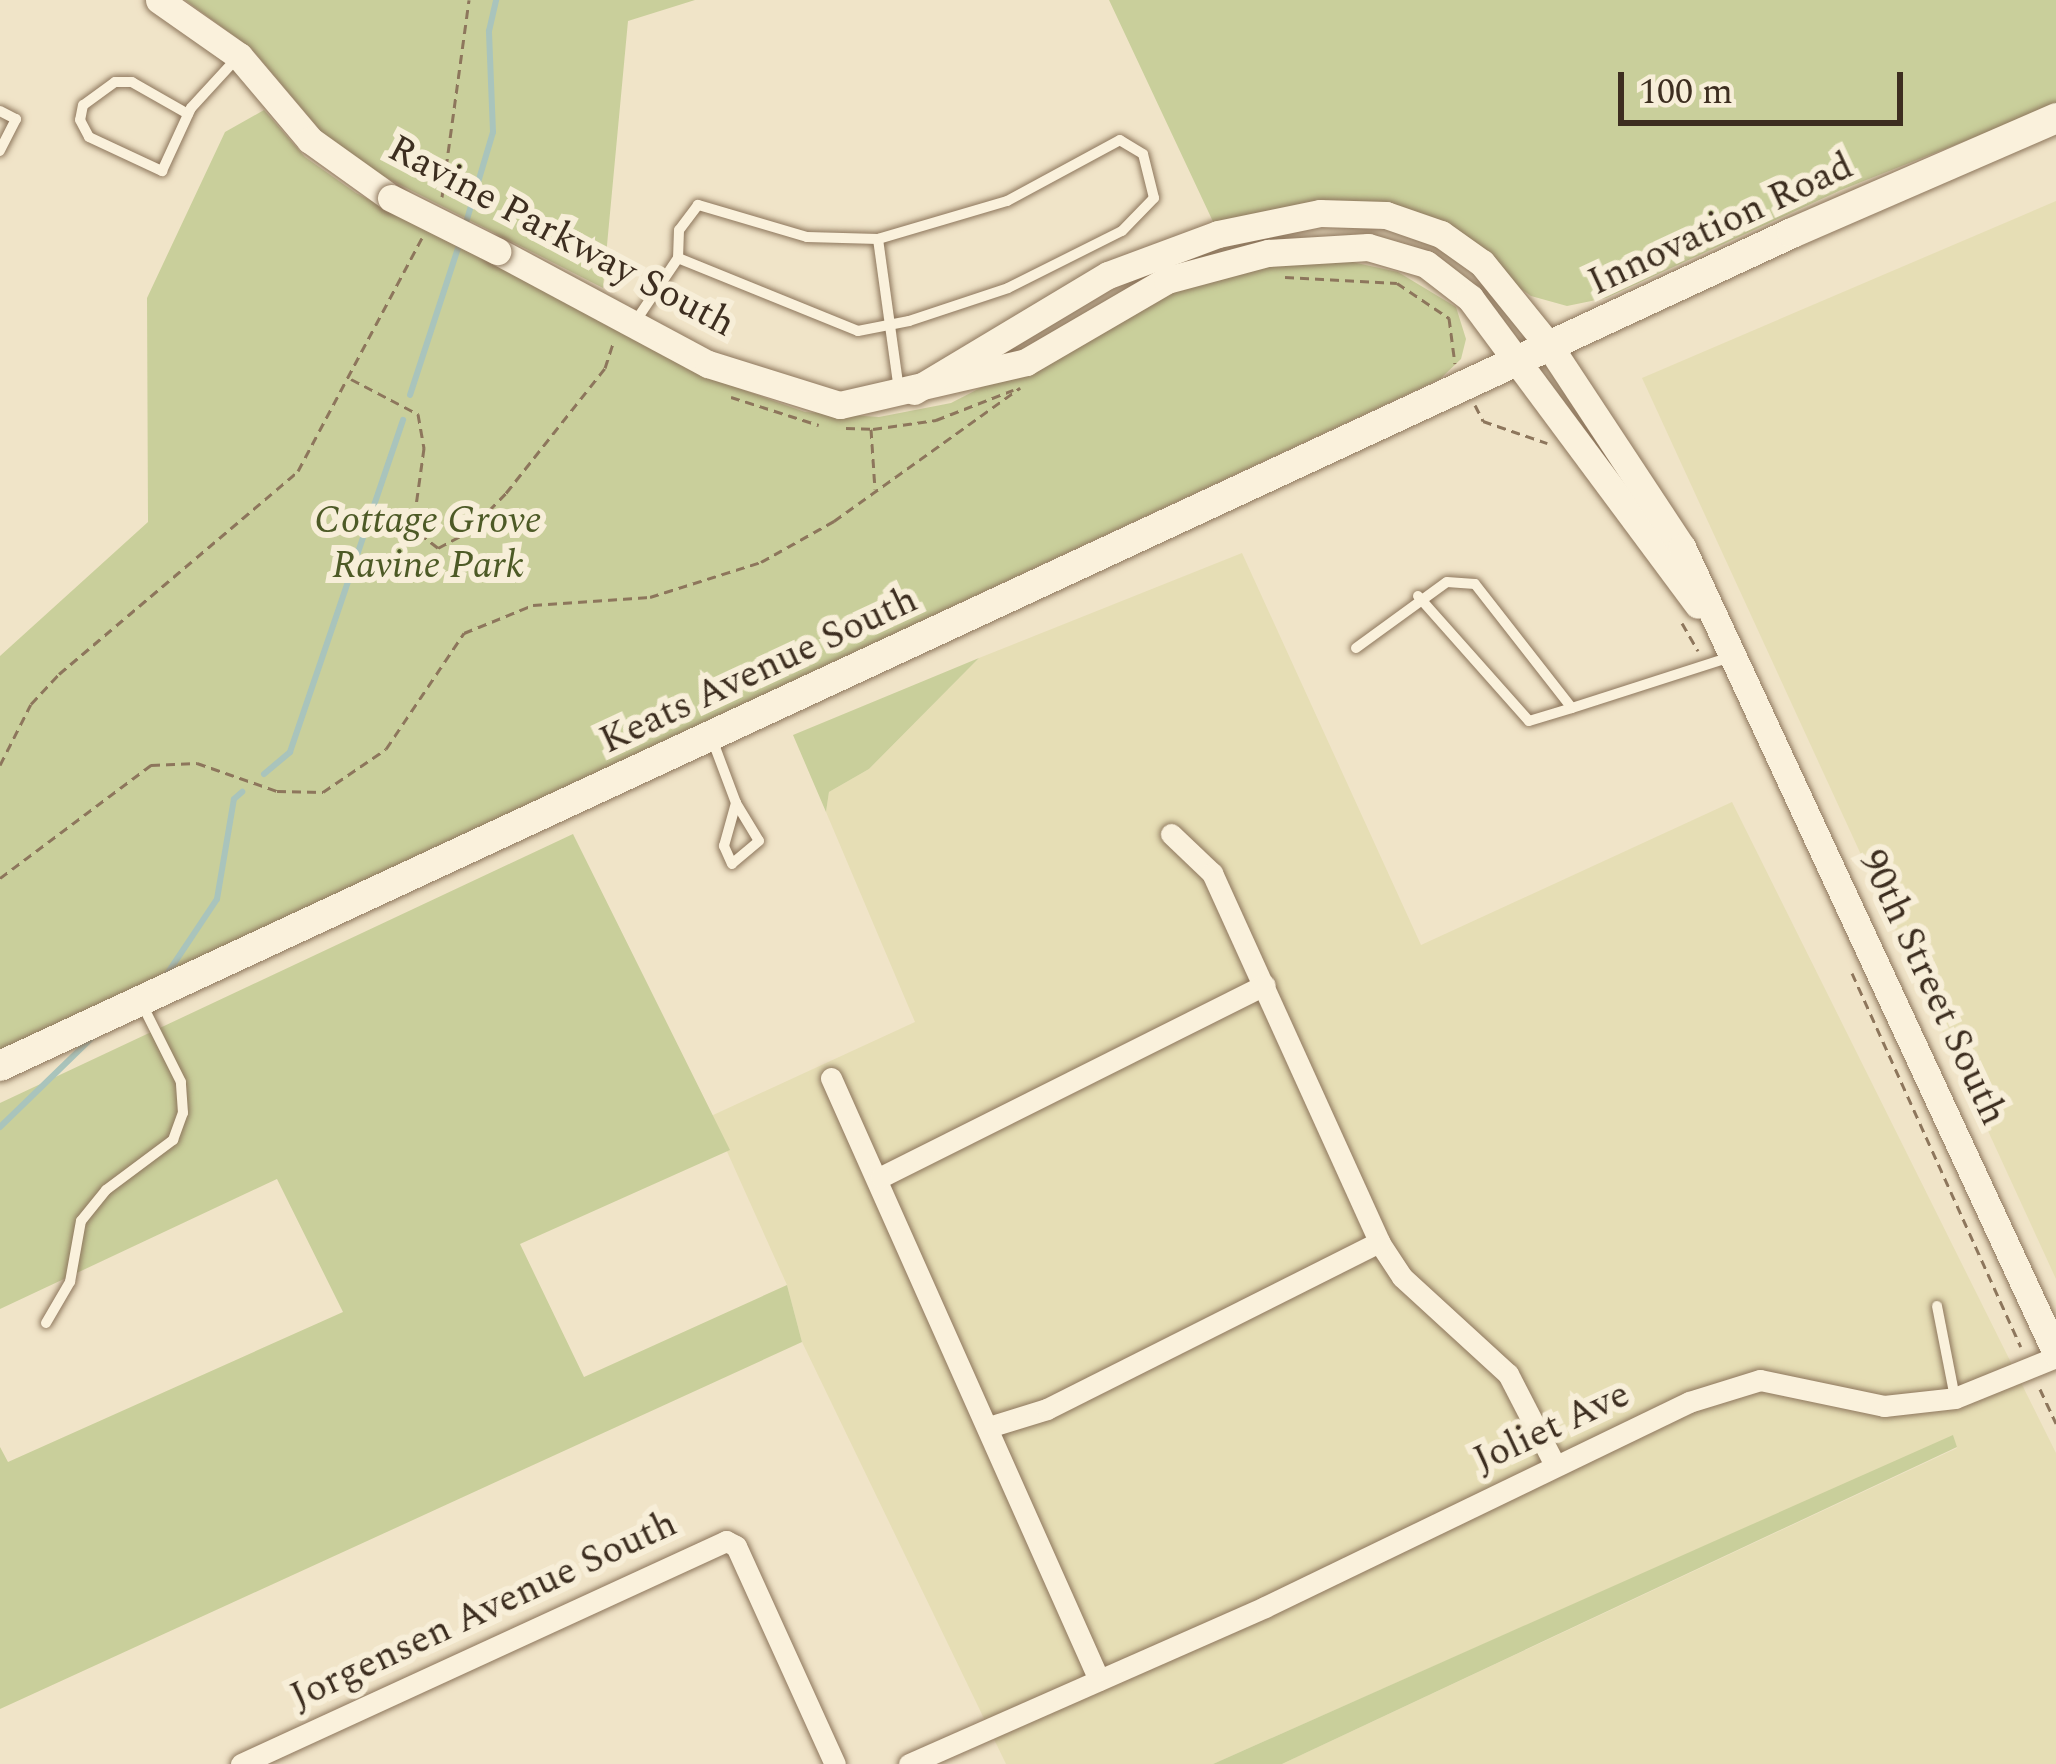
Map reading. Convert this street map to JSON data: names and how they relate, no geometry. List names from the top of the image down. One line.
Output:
{"streets":{"main road":["Innovation Road","Keats Avenue South"],"street":["Ravine Parkway South","90th Street South","Joliet Ave","Jorgensen Avenue South"]},"crossings":[["Innovation Road","Ravine Parkway South"],["Innovation Road","Keats Avenue South"],["Innovation Road","90th Street South"],["Ravine Parkway South","Keats Avenue South"],["Ravine Parkway South","90th Street South"],["Keats Avenue South","90th Street South"],["90th Street South","Joliet Ave"]],"parks":["Cottage Grove Ravine Park"],"scale_bar":"100 m"}
